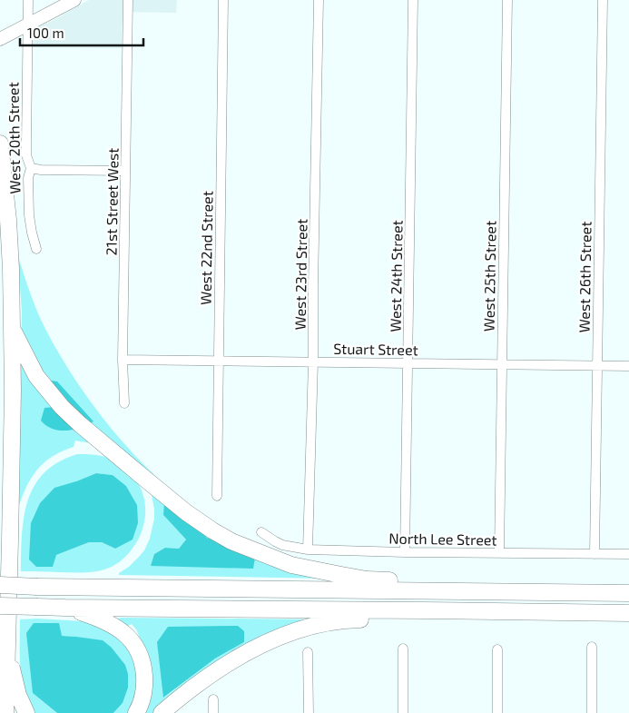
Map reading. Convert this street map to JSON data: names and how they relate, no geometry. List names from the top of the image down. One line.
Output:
{"streets":{"street":["West 20th Street","21st Street West","West 22nd Street","West 23rd Street","West 24th Street","West 25th Street","West 26th Street","Stuart Street","North Lee Street"]},"crossings":[["21st Street West","Stuart Street"],["West 22nd Street","Stuart Street"],["West 23rd Street","Stuart Street"],["West 23rd Street","North Lee Street"],["West 24th Street","Stuart Street"],["West 24th Street","North Lee Street"],["West 25th Street","Stuart Street"],["West 25th Street","North Lee Street"],["West 26th Street","Stuart Street"],["West 26th Street","North Lee Street"]],"scale_bar":"100 m"}
